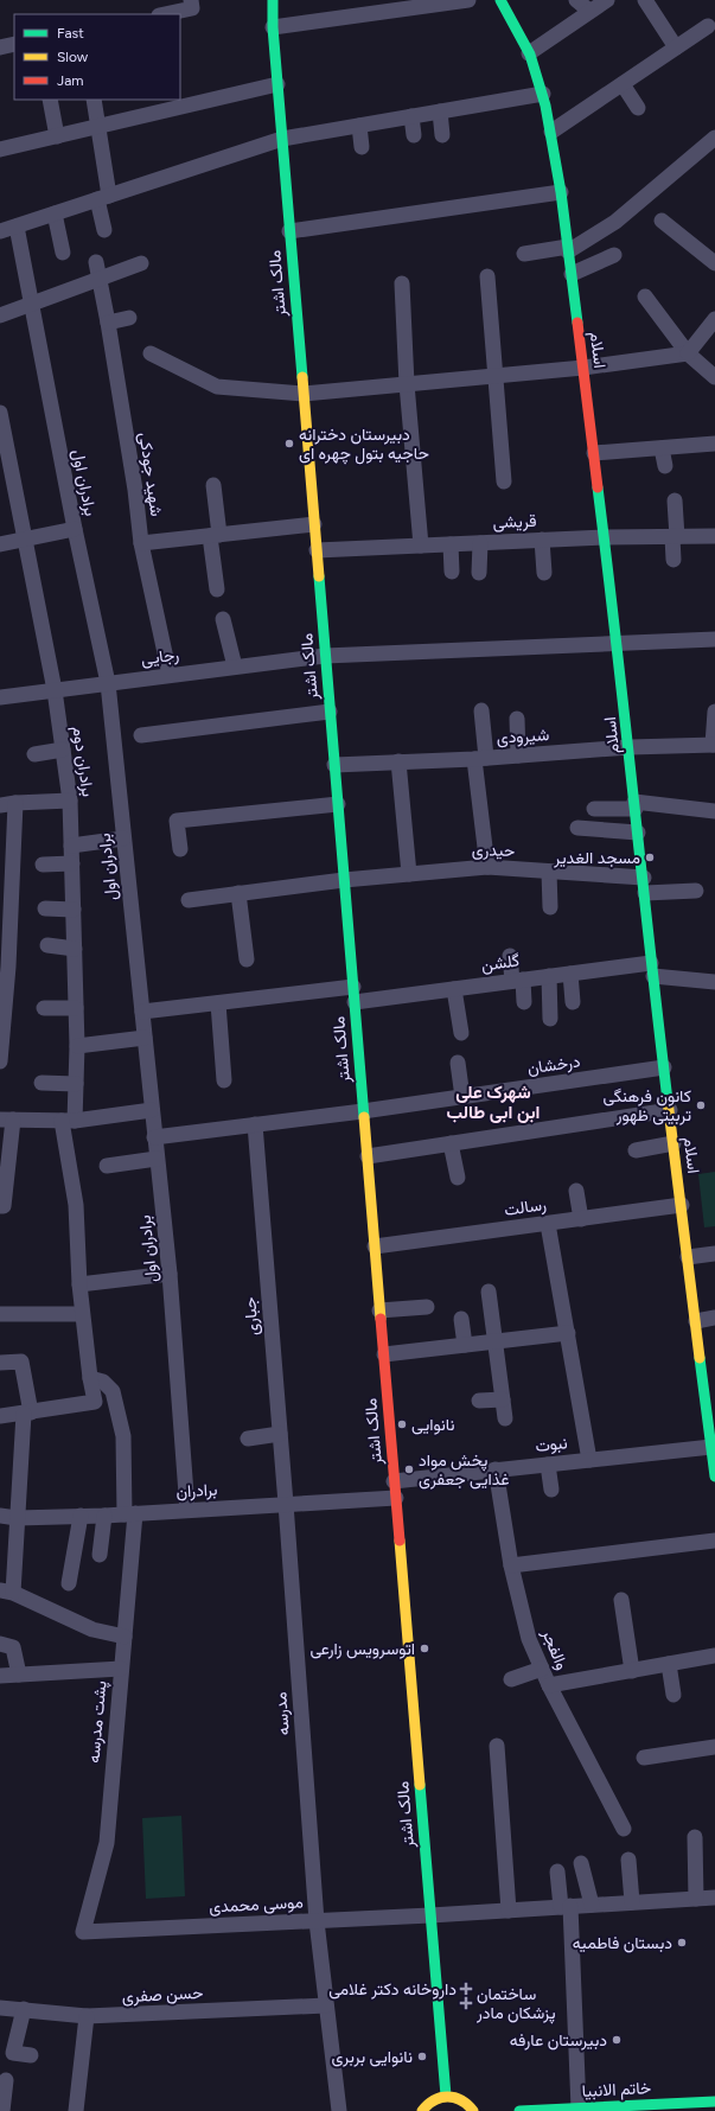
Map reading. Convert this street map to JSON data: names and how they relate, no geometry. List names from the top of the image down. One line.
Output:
{"streets":{"street":["مالک اشتر","اسلام","شهید جودکی","برادران اول","قریشی","رجایی","شیرودی","برادران دوم","حیدری","گلشن","درخشان","رسالت","جباری","نبوت","برادران","والفجر","مدرسه","پشت مدرسه","موسی محمدی","حسن صفری","خاتم الانبیا"]},"crossings":[["مالک اشتر","قریشی"],["مالک اشتر","رجایی"],["مالک اشتر","شیرودی"],["مالک اشتر","حیدری"],["مالک اشتر","گلشن"],["مالک اشتر","درخشان"],["مالک اشتر","رسالت"],["مالک اشتر","نبوت"],["مالک اشتر","برادران"],["مالک اشتر","موسی محمدی"],["اسلام","قریشی"],["اسلام","رجایی"],["اسلام","شیرودی"],["اسلام","حیدری"],["اسلام","گلشن"],["اسلام","درخشان"],["اسلام","رسالت"],["اسلام","نبوت"],["شهید جودکی","رجایی"],["برادران اول","رجایی"],["برادران اول","درخشان"],["برادران اول","برادران"],["رجایی","برادران دوم"],["درخشان","جباری"],["جباری","برادران"],["جباری","مدرسه"],["نبوت","والفجر"],["برادران","مدرسه"],["برادران","پشت مدرسه"],["مدرسه","موسی محمدی"],["مدرسه","حسن صفری"],["پشت مدرسه","موسی محمدی"]],"districts":["شهرک علی ابن ابی طالب"],"places":{"other":["دبیرستان دخترانه حاجیه بتول چهره ای","مسجد الغدیر","کانون فرهنگی تربیتی ظهور","نانوایی","پخش مواد غذایی جعفری","اتوسرویس زارعی","دبستان فاطمیه","دبیرستان عارفه","نانوایی بربری"],"health":["داروخانه دکتر غلامی","ساختمان پزشکان مادر"]},"legend":["Fast","Slow","Jam"]}
